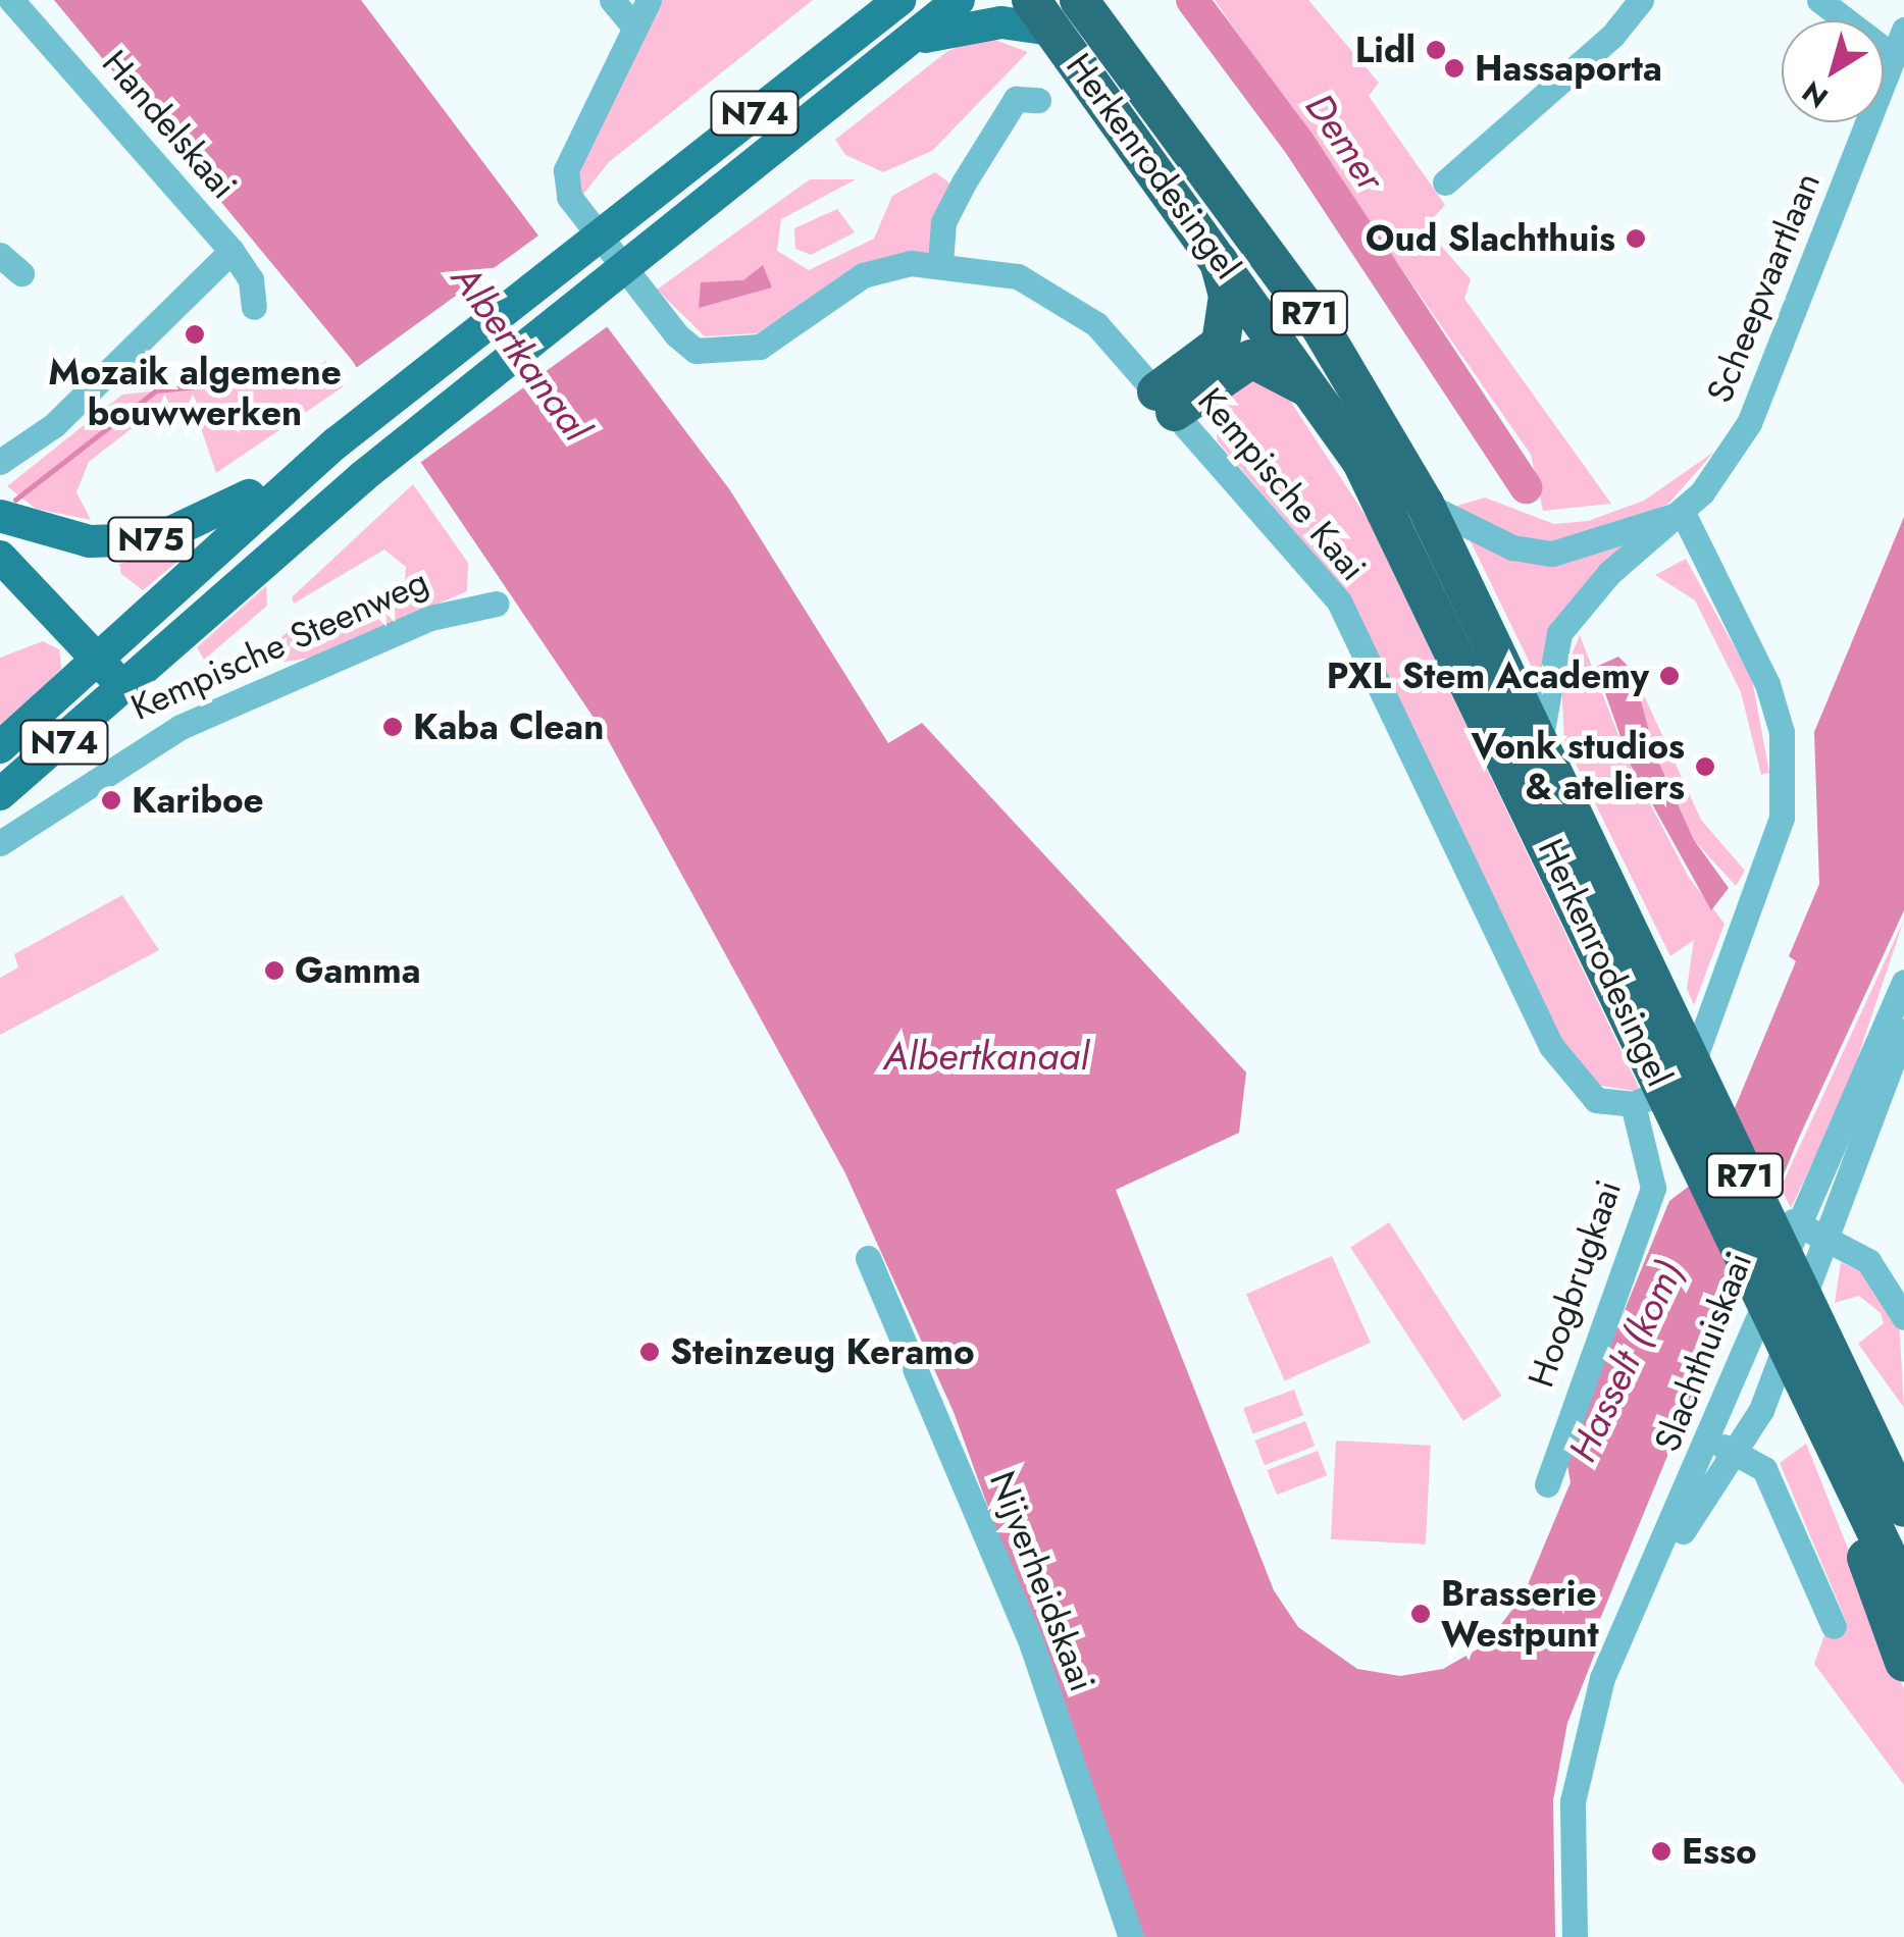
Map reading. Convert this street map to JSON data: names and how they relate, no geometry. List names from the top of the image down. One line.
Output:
{"streets":{"highway":["Herkenrodesingel","R71"],"main road":["N74","N75","Kempische Steenweg"],"street":["Handelskaai","Scheepvaartlaan","Kempische Kaai","Hoogbrugkaai","Slachthuiskaai","Nijverheidskaai"]},"crossings":[["Kempische Kaai","Hoogbrugkaai"],["N75","Kempische Steenweg"]],"water":["Demer","Albertkanaal","Hasselt (kom)"],"places":["Lidl","Hassaporta","Oud Slachthuis","Mozaik algemene bouwwerken","PXL Stem Academy","Kaba Clean","Vonk studios & ateliers","Kariboe","Gamma","Steinzeug Keramo","Brasserie Westpunt","Esso"],"north":"bottom left"}
